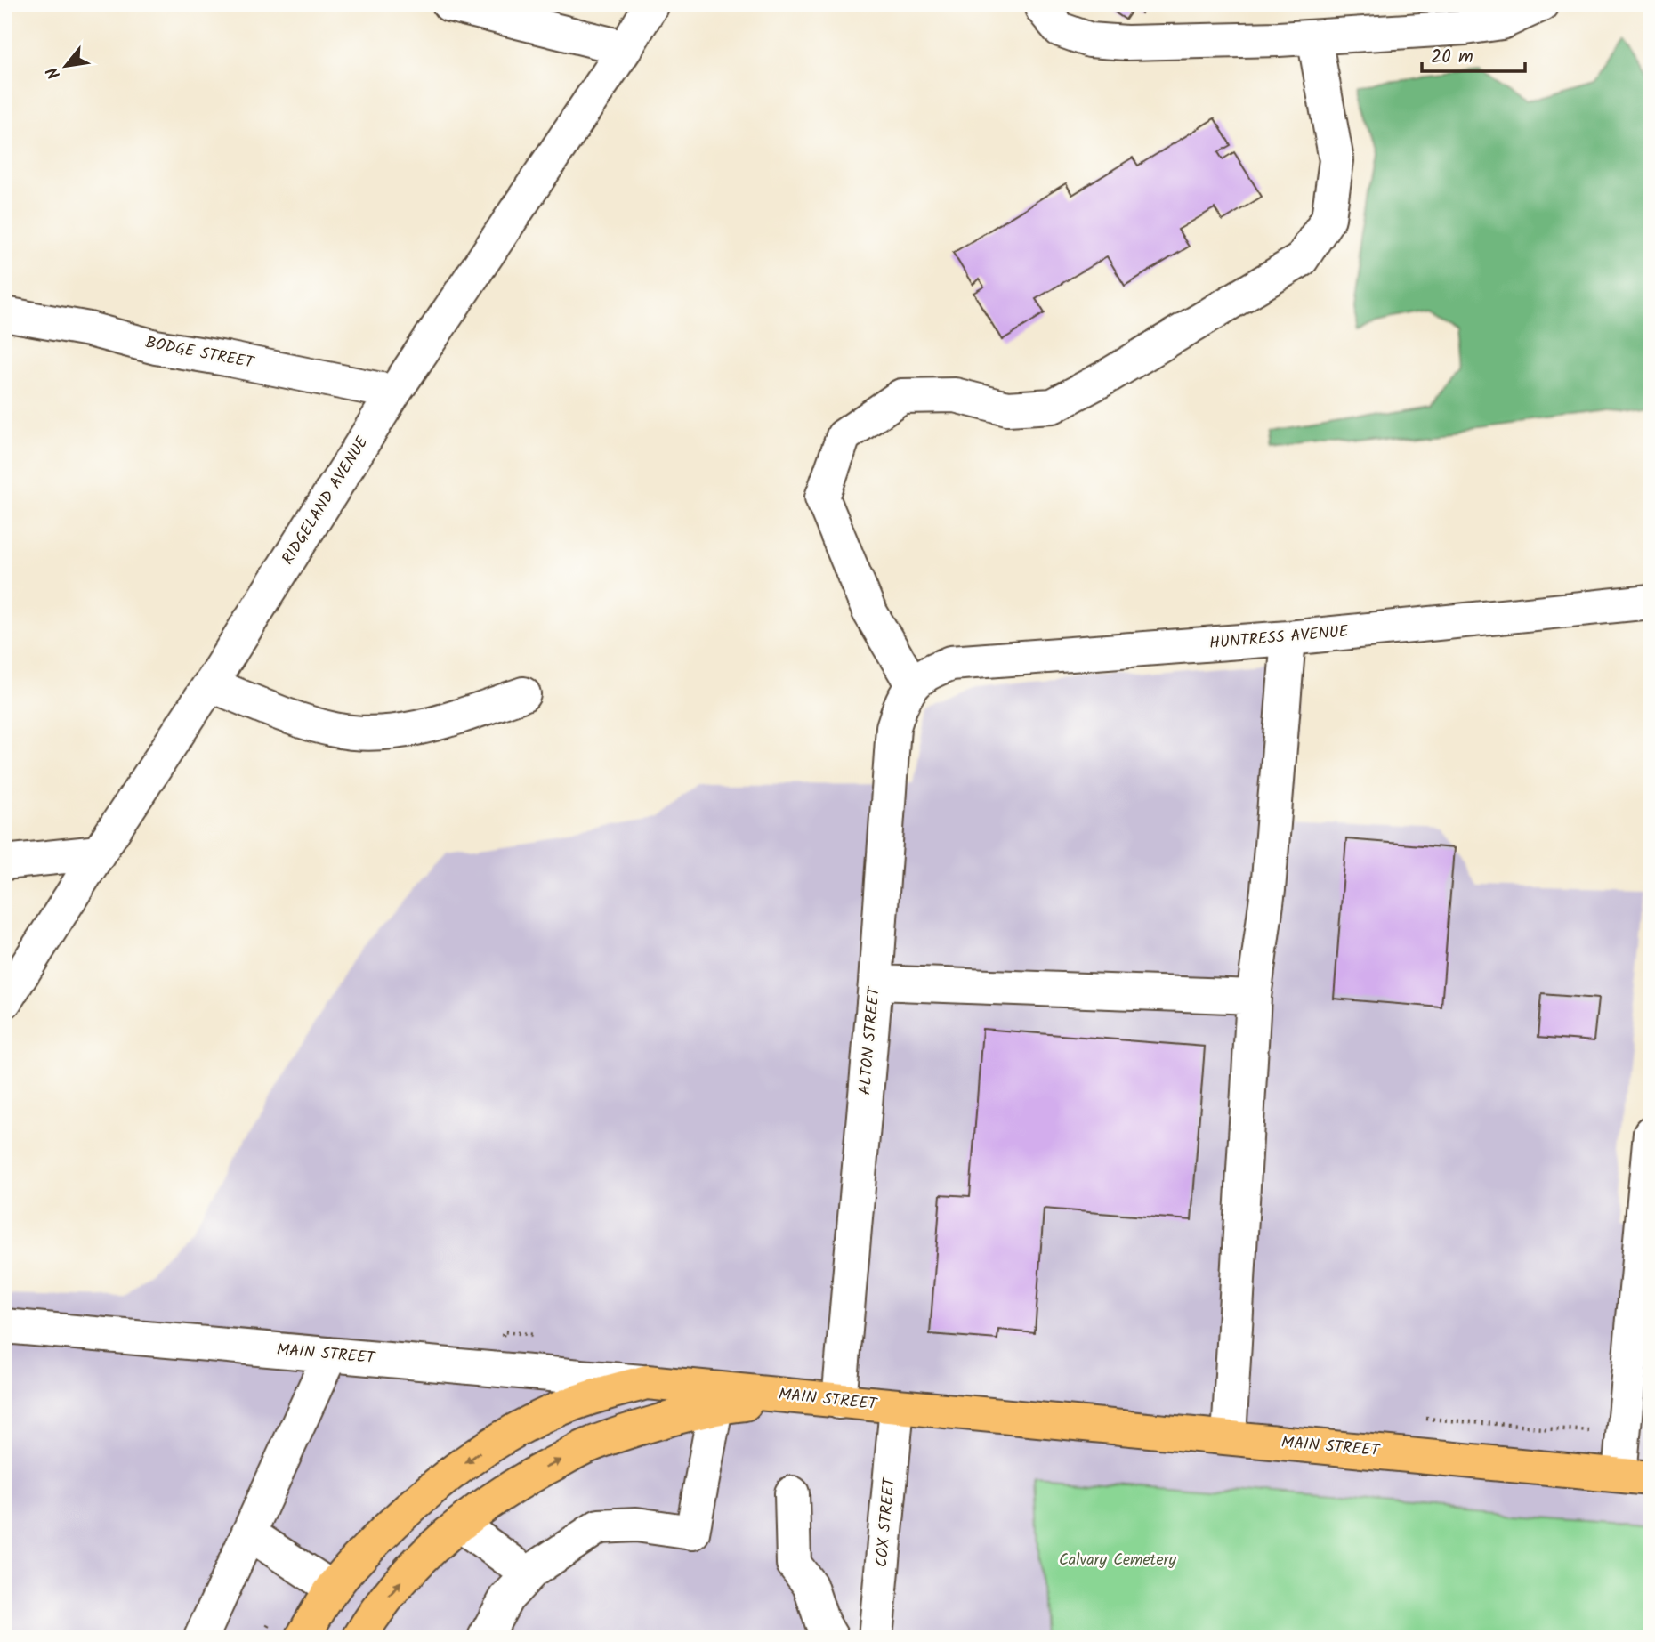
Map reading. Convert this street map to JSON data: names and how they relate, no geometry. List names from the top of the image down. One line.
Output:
{"streets":{"main road":["MAIN STREET"],"street":["BODGE STREET","RIDGELAND AVENUE","HUNTRESS AVENUE","ALTON STREET","COX STREET"]},"crossings":[["BODGE STREET","RIDGELAND AVENUE"],["HUNTRESS AVENUE","ALTON STREET"],["ALTON STREET","MAIN STREET"],["MAIN STREET","COX STREET"]],"parks":["Calvary Cemetery"],"scale_bar":"20 m","north":"bottom left"}
